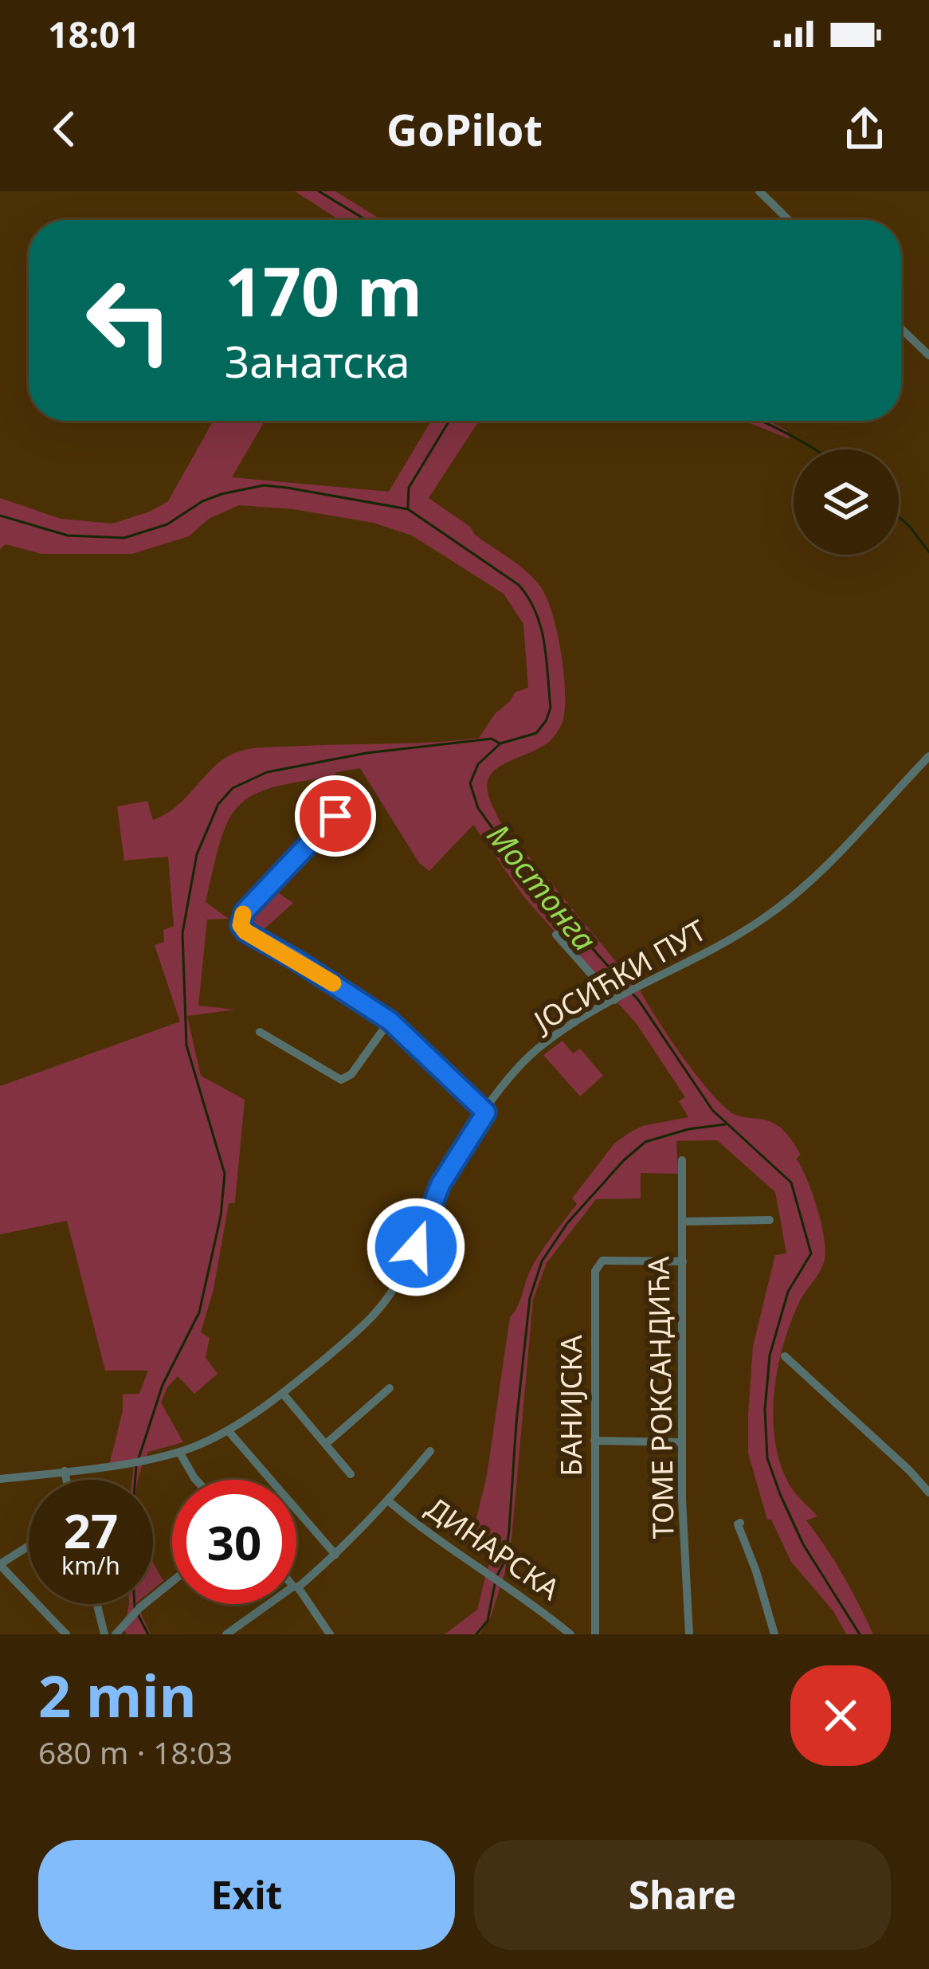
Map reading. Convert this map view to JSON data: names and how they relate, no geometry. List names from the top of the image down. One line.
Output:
{"streets":{"street":["ЈОСИЋКИ ПУТ","ТОМЕ РОКСАНДИЋА","БАНИЈСКА","ДИНАРСКА"]},"crossings":[["ТОМЕ РОКСАНДИЋА","БАНИЈСКА"]],"water":["Мостонга"],"page":{"status":"18:01","header":"GoPilot","turn":["170 m","Занатска"],"speed":"27 km/h","limit":"30","heading":["2 min","680 m · 18:03"],"buttons":["Exit","Share"]}}
